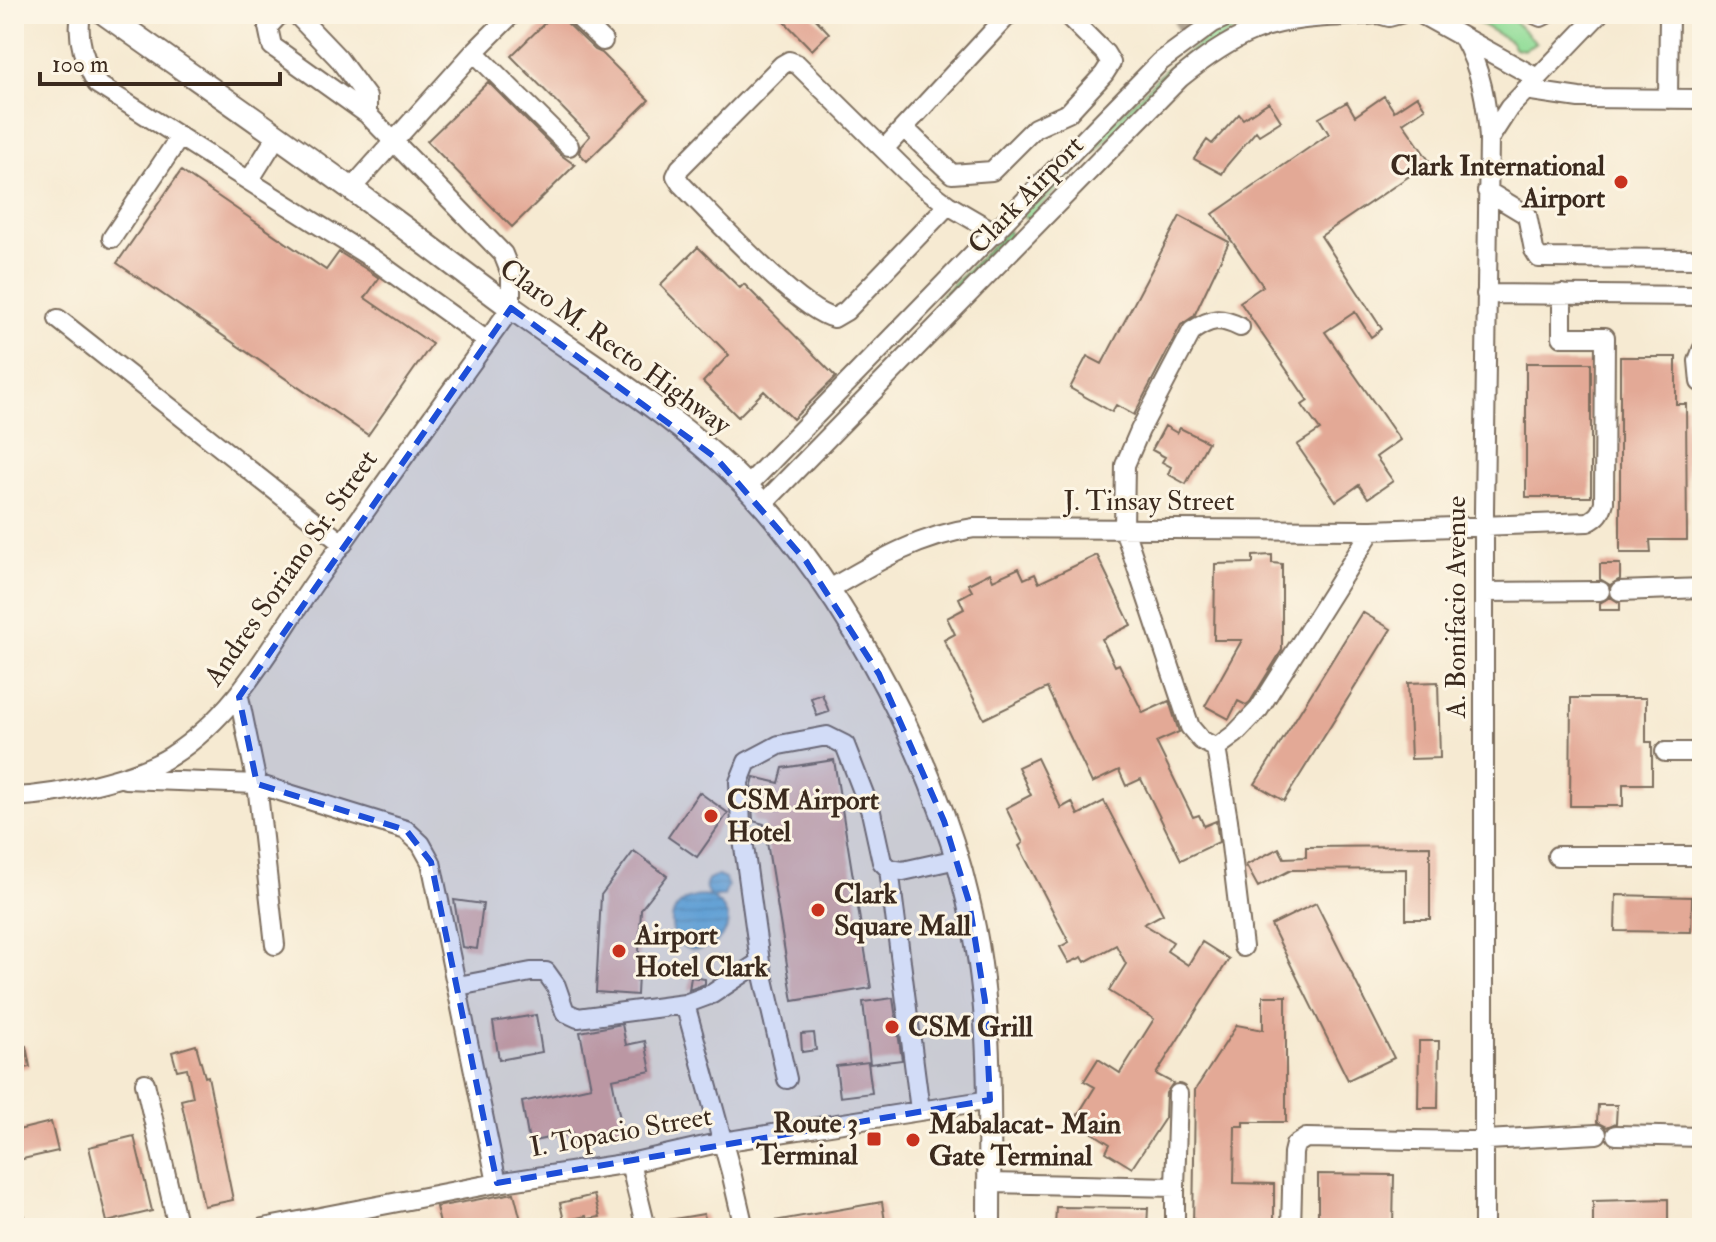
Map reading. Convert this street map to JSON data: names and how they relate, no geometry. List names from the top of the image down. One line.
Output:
{"streets":{"main road":["Claro M. Recto Highway"],"street":["Clark Airport","J. Tinsay Street","Andres Soriano Sr. Street","A. Bonifacio Avenue","I. Topacio Street"]},"crossings":[["Clark Airport","Claro M. Recto Highway"],["Claro M. Recto Highway","J. Tinsay Street"],["Claro M. Recto Highway","Andres Soriano Sr. Street"],["Claro M. Recto Highway","I. Topacio Street"],["J. Tinsay Street","A. Bonifacio Avenue"]],"places":{"other":["Clark International Airport","CSM Airport Hotel","Clark Square Mall","Airport Hotel Clark","CSM Grill","Mabalacat- Main Gate Terminal"],"transit":["Route 3 Terminal"]},"scale_bar":"100 m"}
